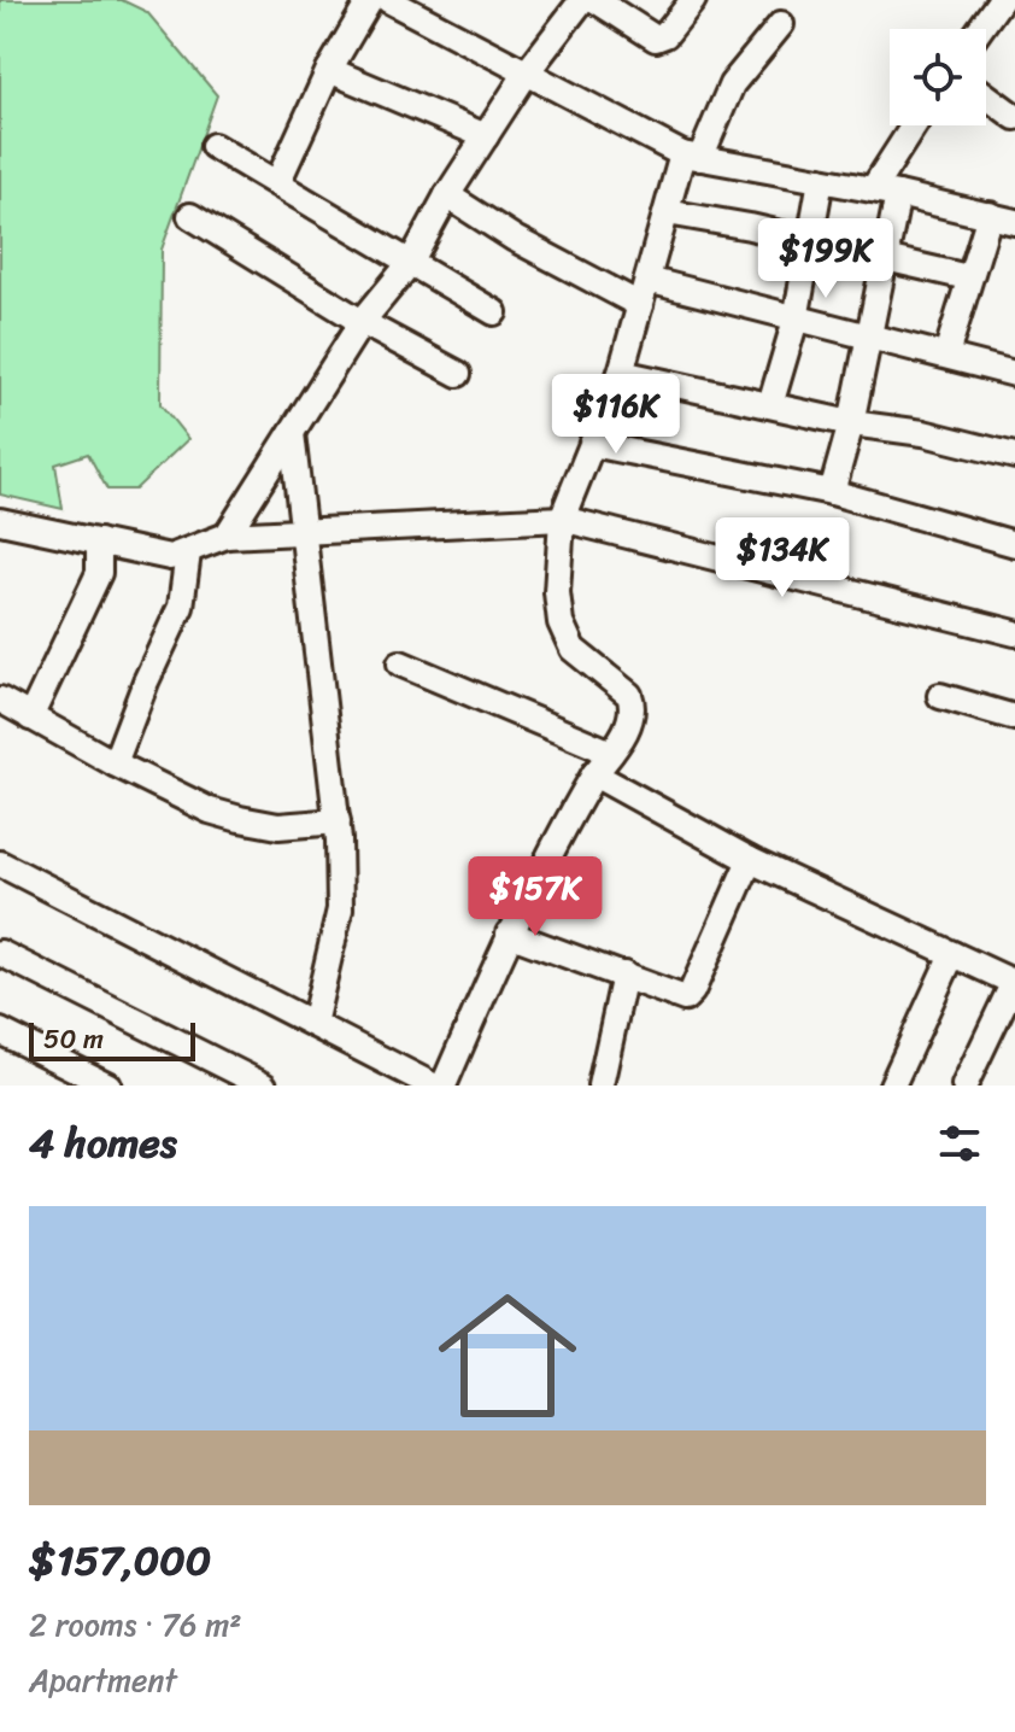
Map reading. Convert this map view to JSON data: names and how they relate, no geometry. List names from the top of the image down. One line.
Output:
{"scale_bar":"50 m","page":{"price":["$199K","$116K","$134K","$157K"],"scale":"50 m","heading":"4 homes","list":[{"name":"$157,000","note":"2 rooms · 76 m² · Apartment"}]}}
